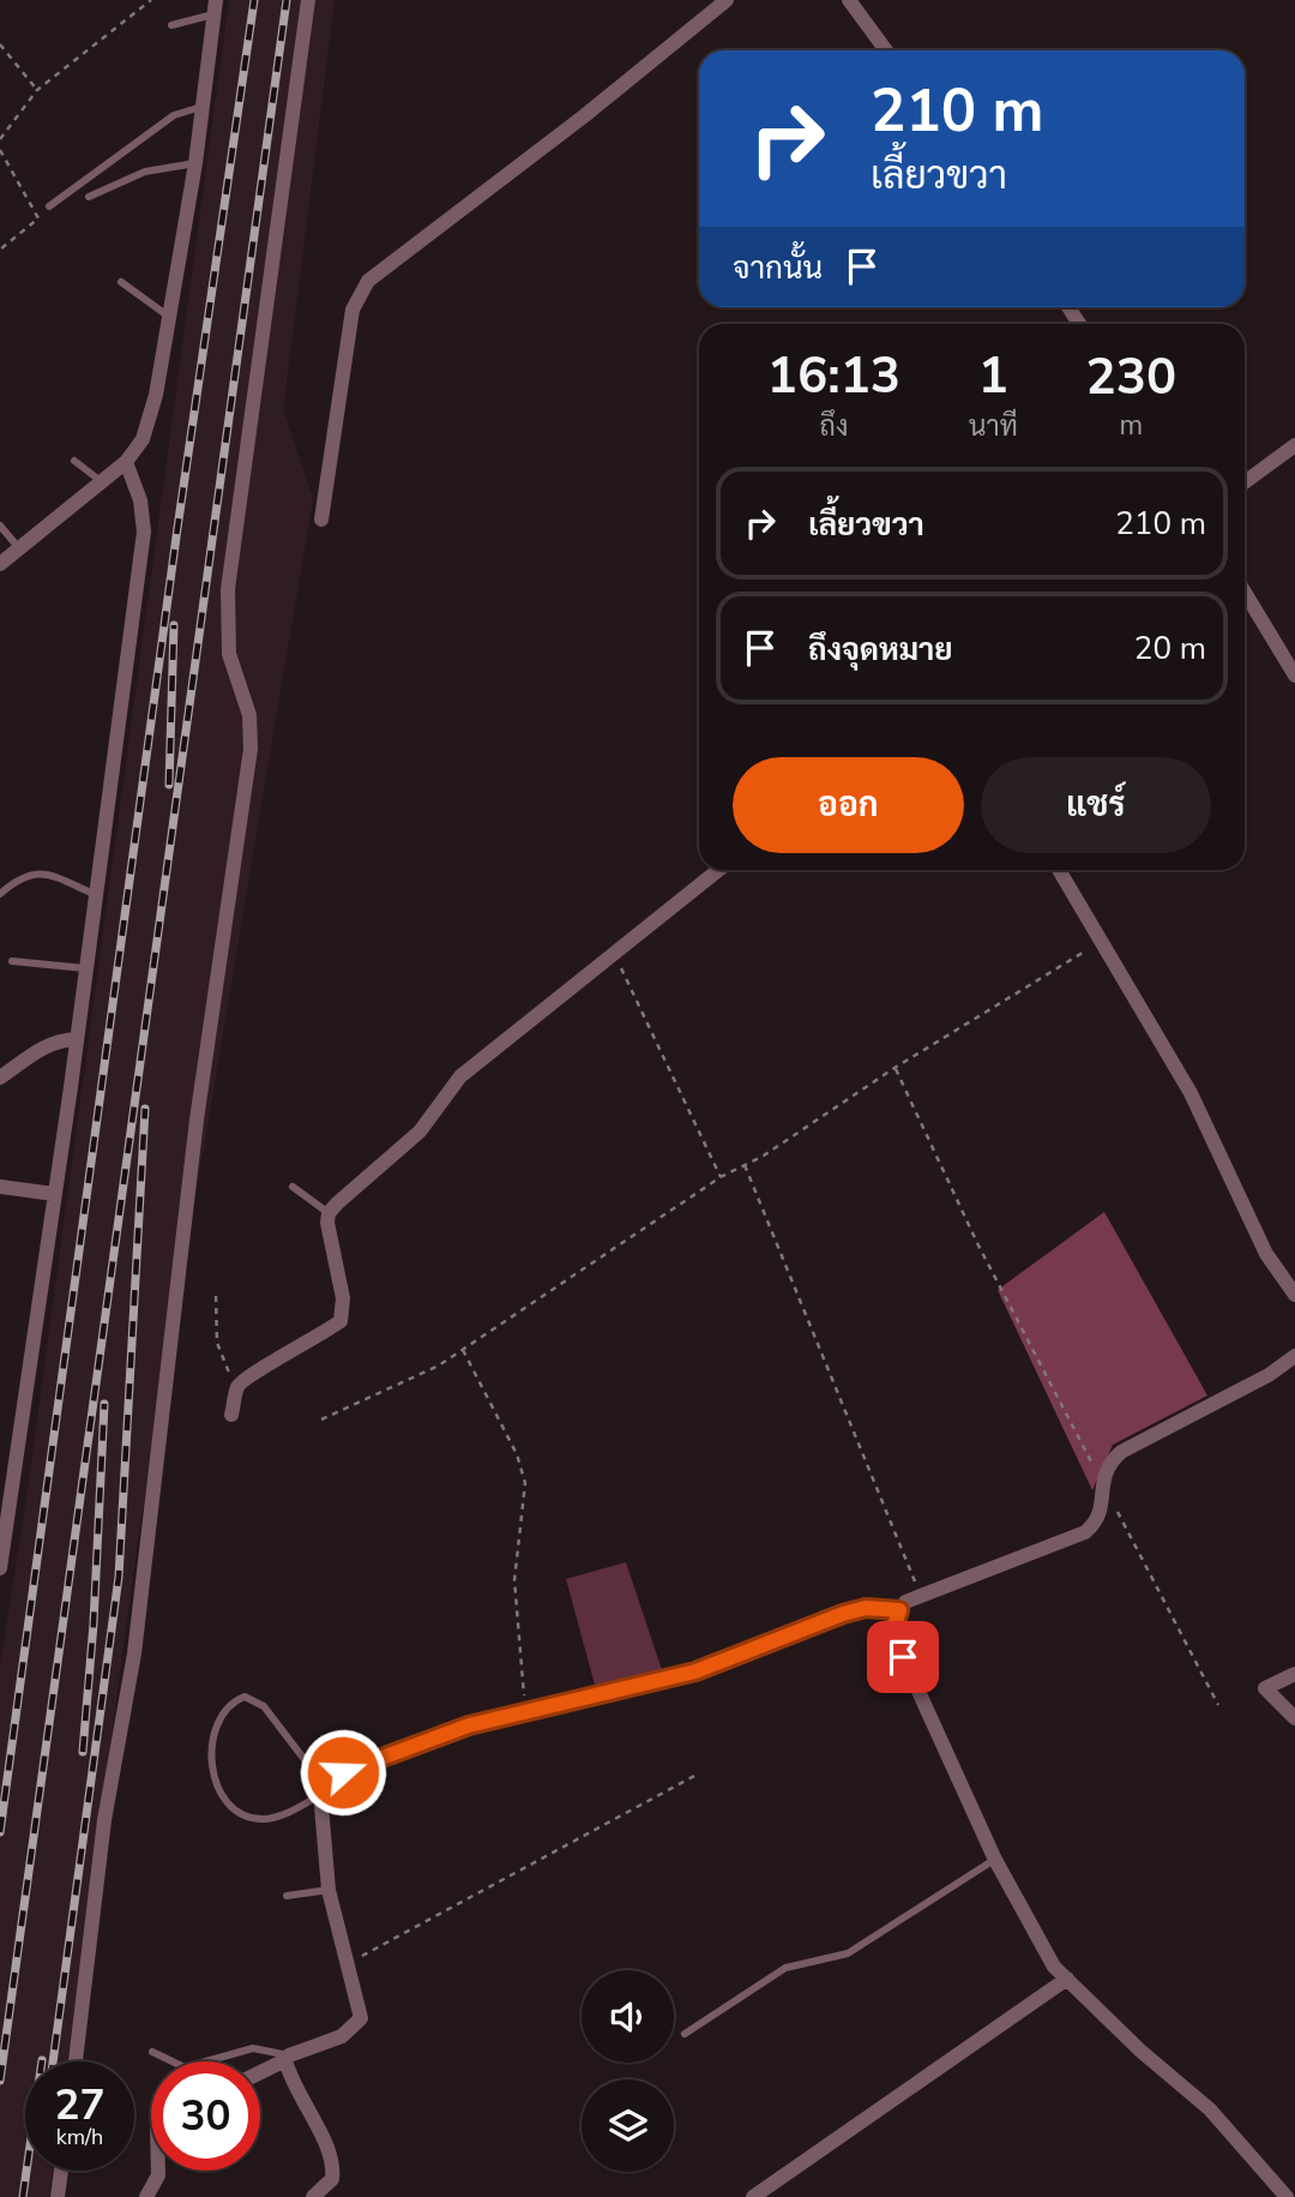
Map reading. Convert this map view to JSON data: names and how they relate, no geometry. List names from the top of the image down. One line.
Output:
{"page":{"turn":["210 m","เลี้ยวขวา"],"then":"จากนั้น","eta":["16:13","ถึง","1","นาที","230","m"],"list":[{"name":"เลี้ยวขวา","value":"210 m"},{"name":"ถึงจุดหมาย","value":"20 m"}],"buttons":["ออก","แชร์"],"speed":"27 km/h","limit":"30"}}
